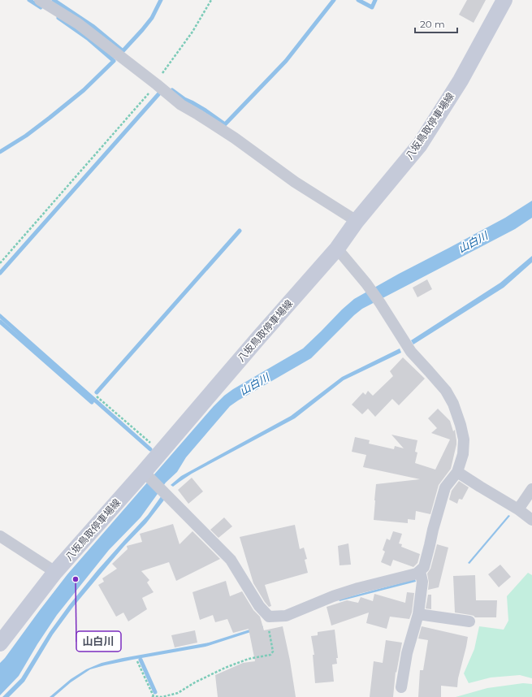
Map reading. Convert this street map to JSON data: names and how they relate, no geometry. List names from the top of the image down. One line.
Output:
{"streets":{"main road":["八坂鳥取停車場線"]},"water":["山白川"],"places":["山白川"],"scale_bar":"20 m"}
